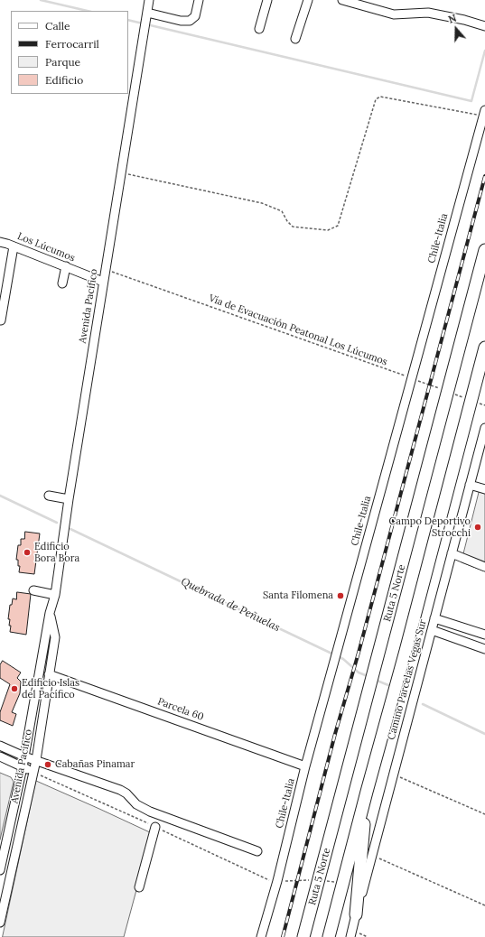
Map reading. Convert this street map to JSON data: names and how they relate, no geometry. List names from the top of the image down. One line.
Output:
{"streets":{"highway":["Ruta 5 Norte"],"street":["Chile-Italia","Los Lúcumos","Avenida Pacífico","Camino Parcelas Vegas Sur","Parcela 60"],"path":["Vía de Evacuación Peatonal Los Lúcumos"]},"crossings":[["Chile-Italia","Vía de Evacuación Peatonal Los Lúcumos"],["Chile-Italia","Parcela 60"],["Los Lúcumos","Avenida Pacífico"],["Avenida Pacífico","Vía de Evacuación Peatonal Los Lúcumos"],["Avenida Pacífico","Parcela 60"],["Vía de Evacuación Peatonal Los Lúcumos","Ruta 5 Norte"]],"water":["Quebrada de Peñuelas"],"places":["Campo Deportivo Strocchi","Edificio Bora Bora","Santa Filomena","Edificio Islas del Pacífico","Cabañas Pinamar"],"legend":["Calle","Ferrocarril","Parque","Edificio"],"north":"top"}
